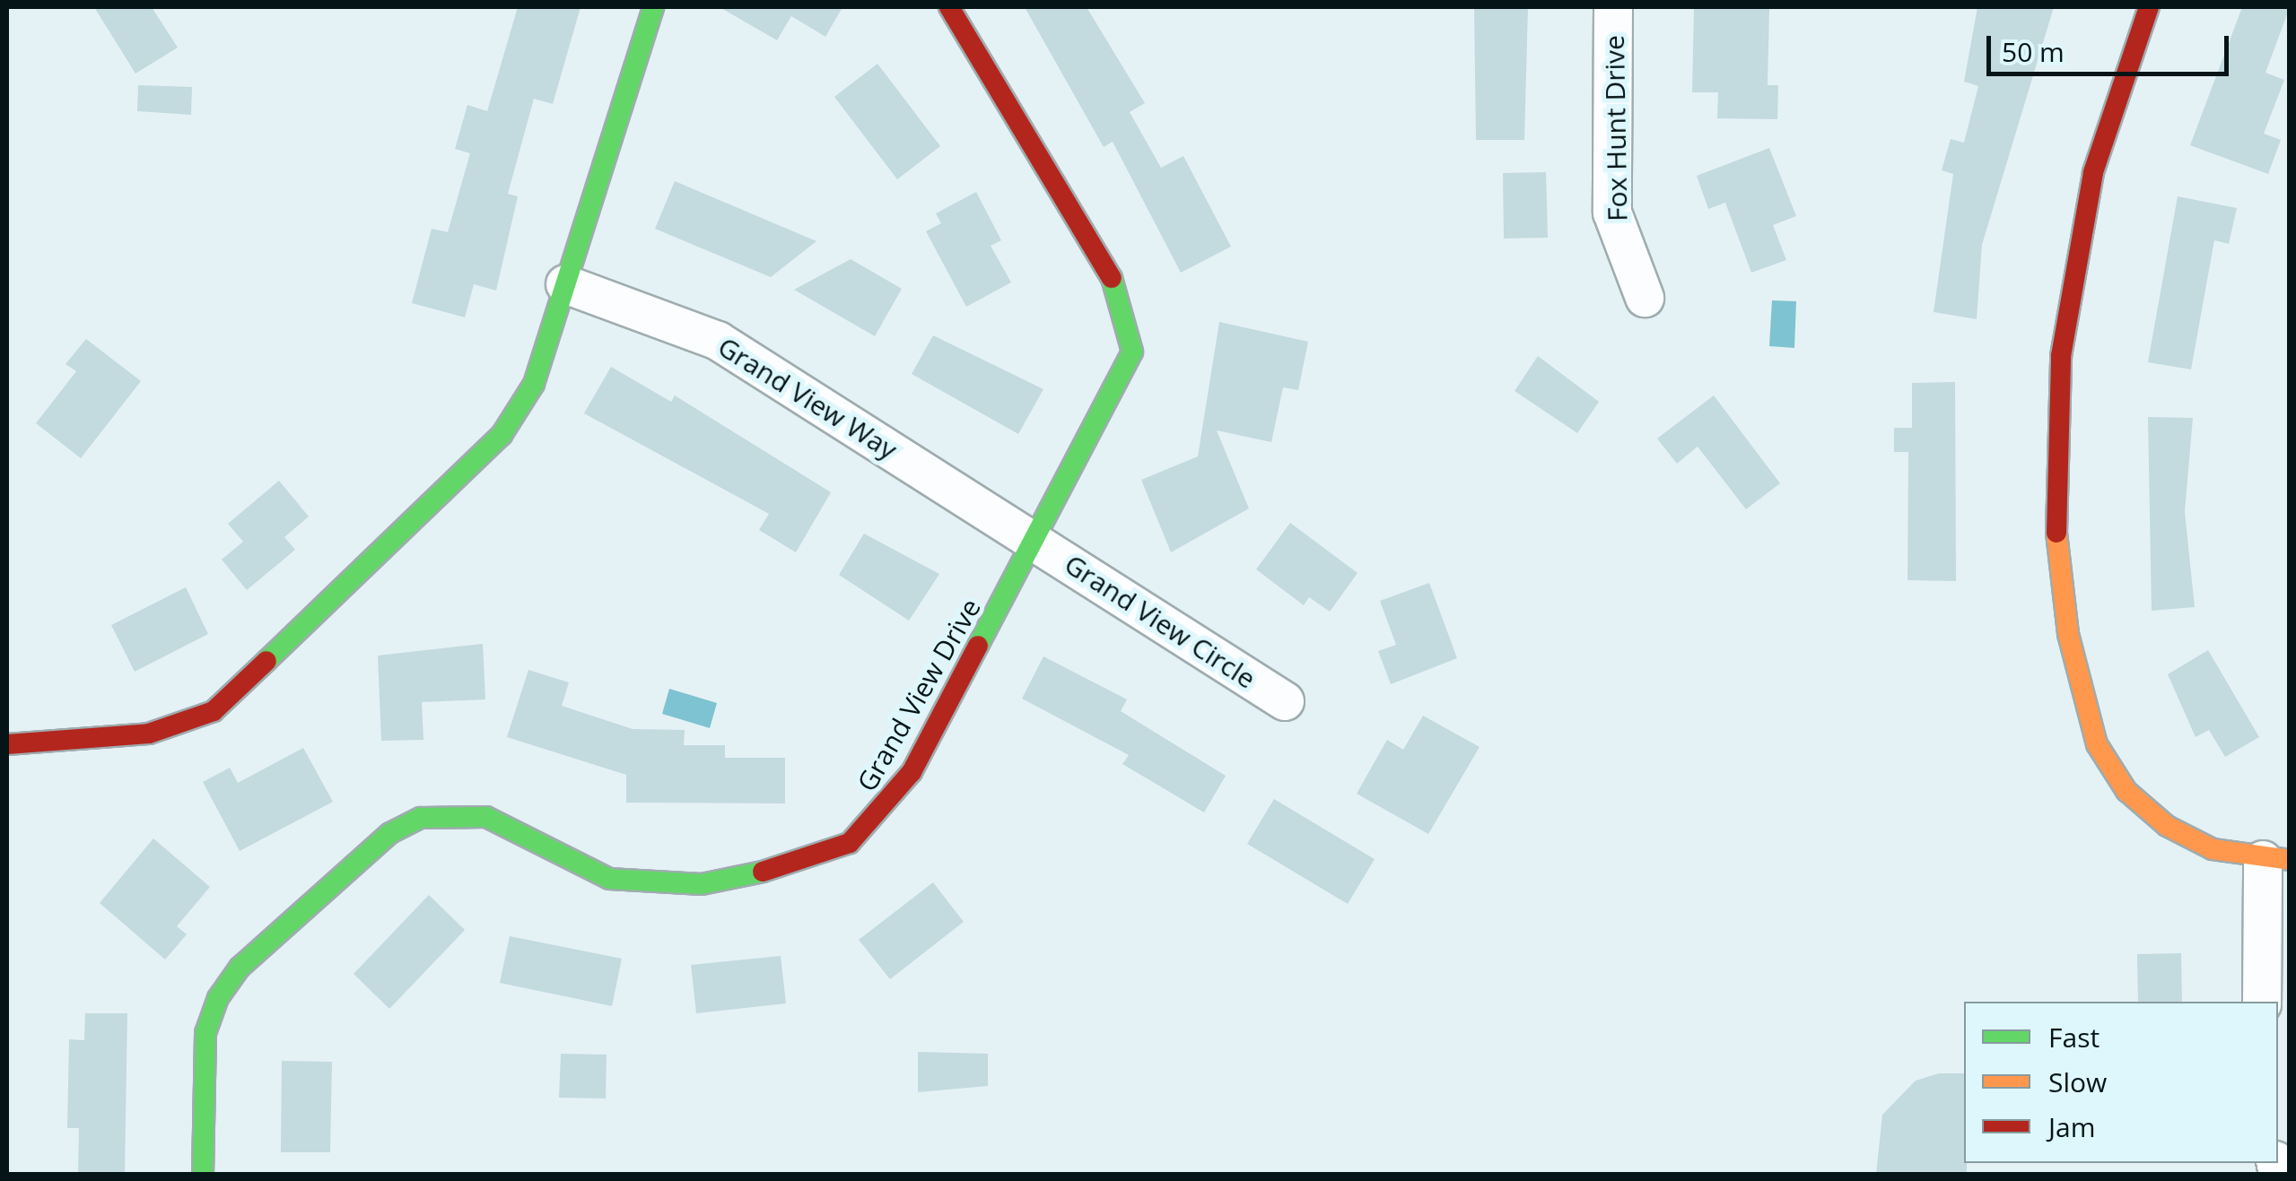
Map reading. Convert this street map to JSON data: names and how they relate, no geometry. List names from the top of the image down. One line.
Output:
{"streets":{"street":["Fox Hunt Drive","Grand View Way","Grand View Circle","Grand View Drive"]},"crossings":[["Grand View Way","Grand View Circle"],["Grand View Way","Grand View Drive"],["Grand View Circle","Grand View Drive"]],"legend":["Fast","Slow","Jam"],"scale_bar":"50 m"}
